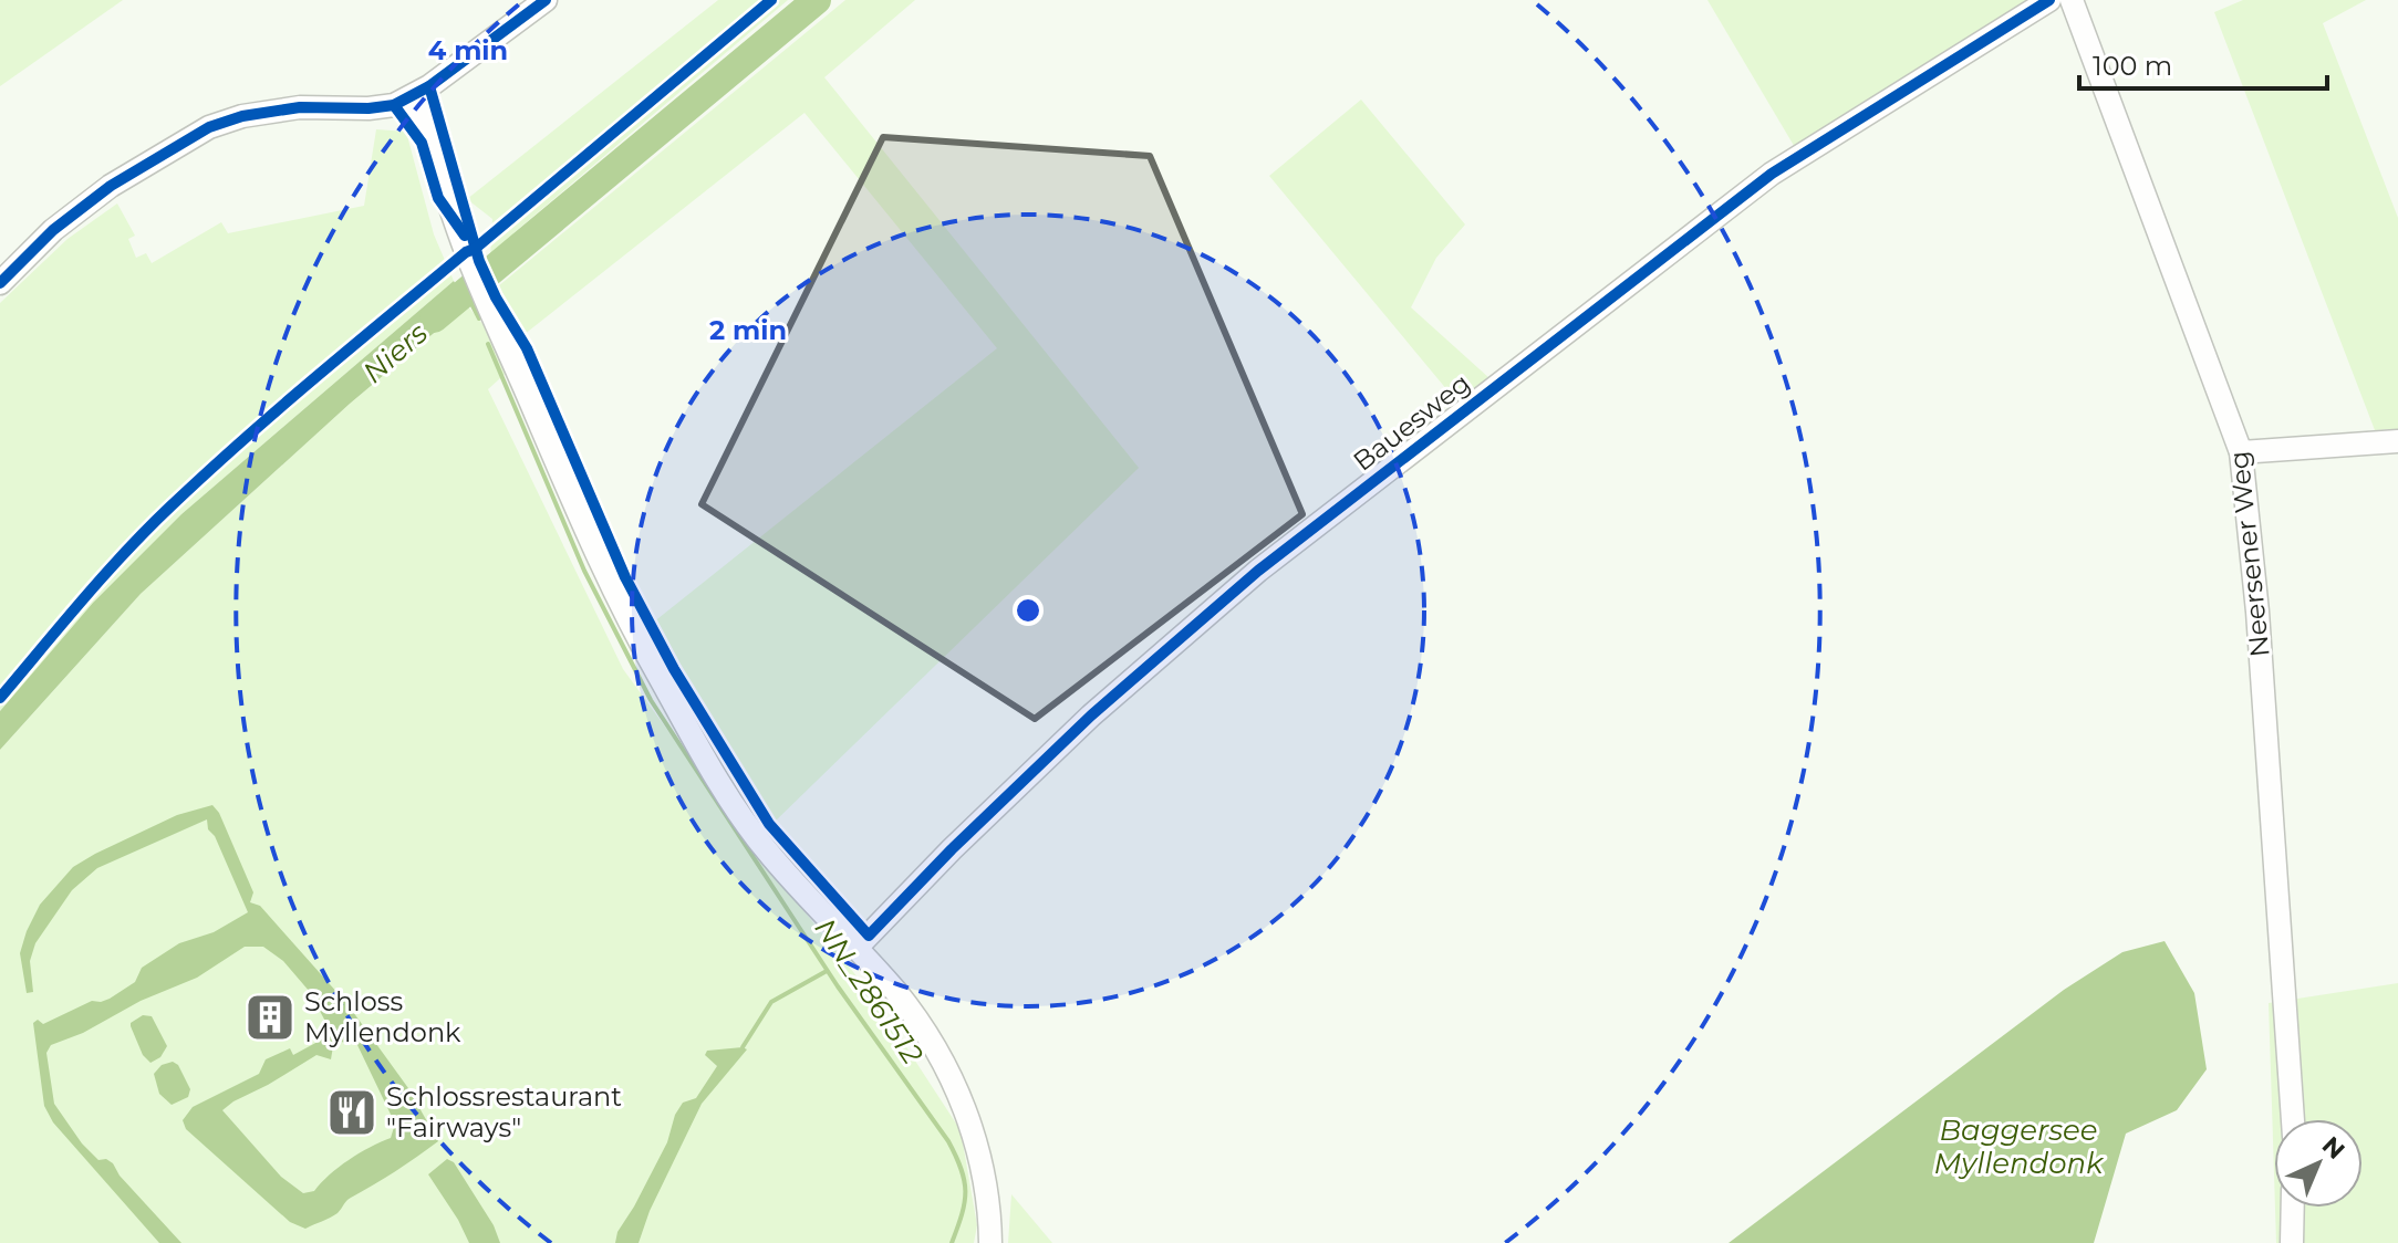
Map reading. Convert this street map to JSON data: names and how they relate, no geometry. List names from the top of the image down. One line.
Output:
{"streets":{"street":["Bauesweg","Neersener Weg"]},"water":["Niers","NN_2861512","Baggersee Myllendonk"],"places":{"building":["Schloss Myllendonk"],"restaurant":["Schlossrestaurant \"Fairways\""]},"scale_bar":"100 m","north":"top right","rings":["4 min","2 min"]}
